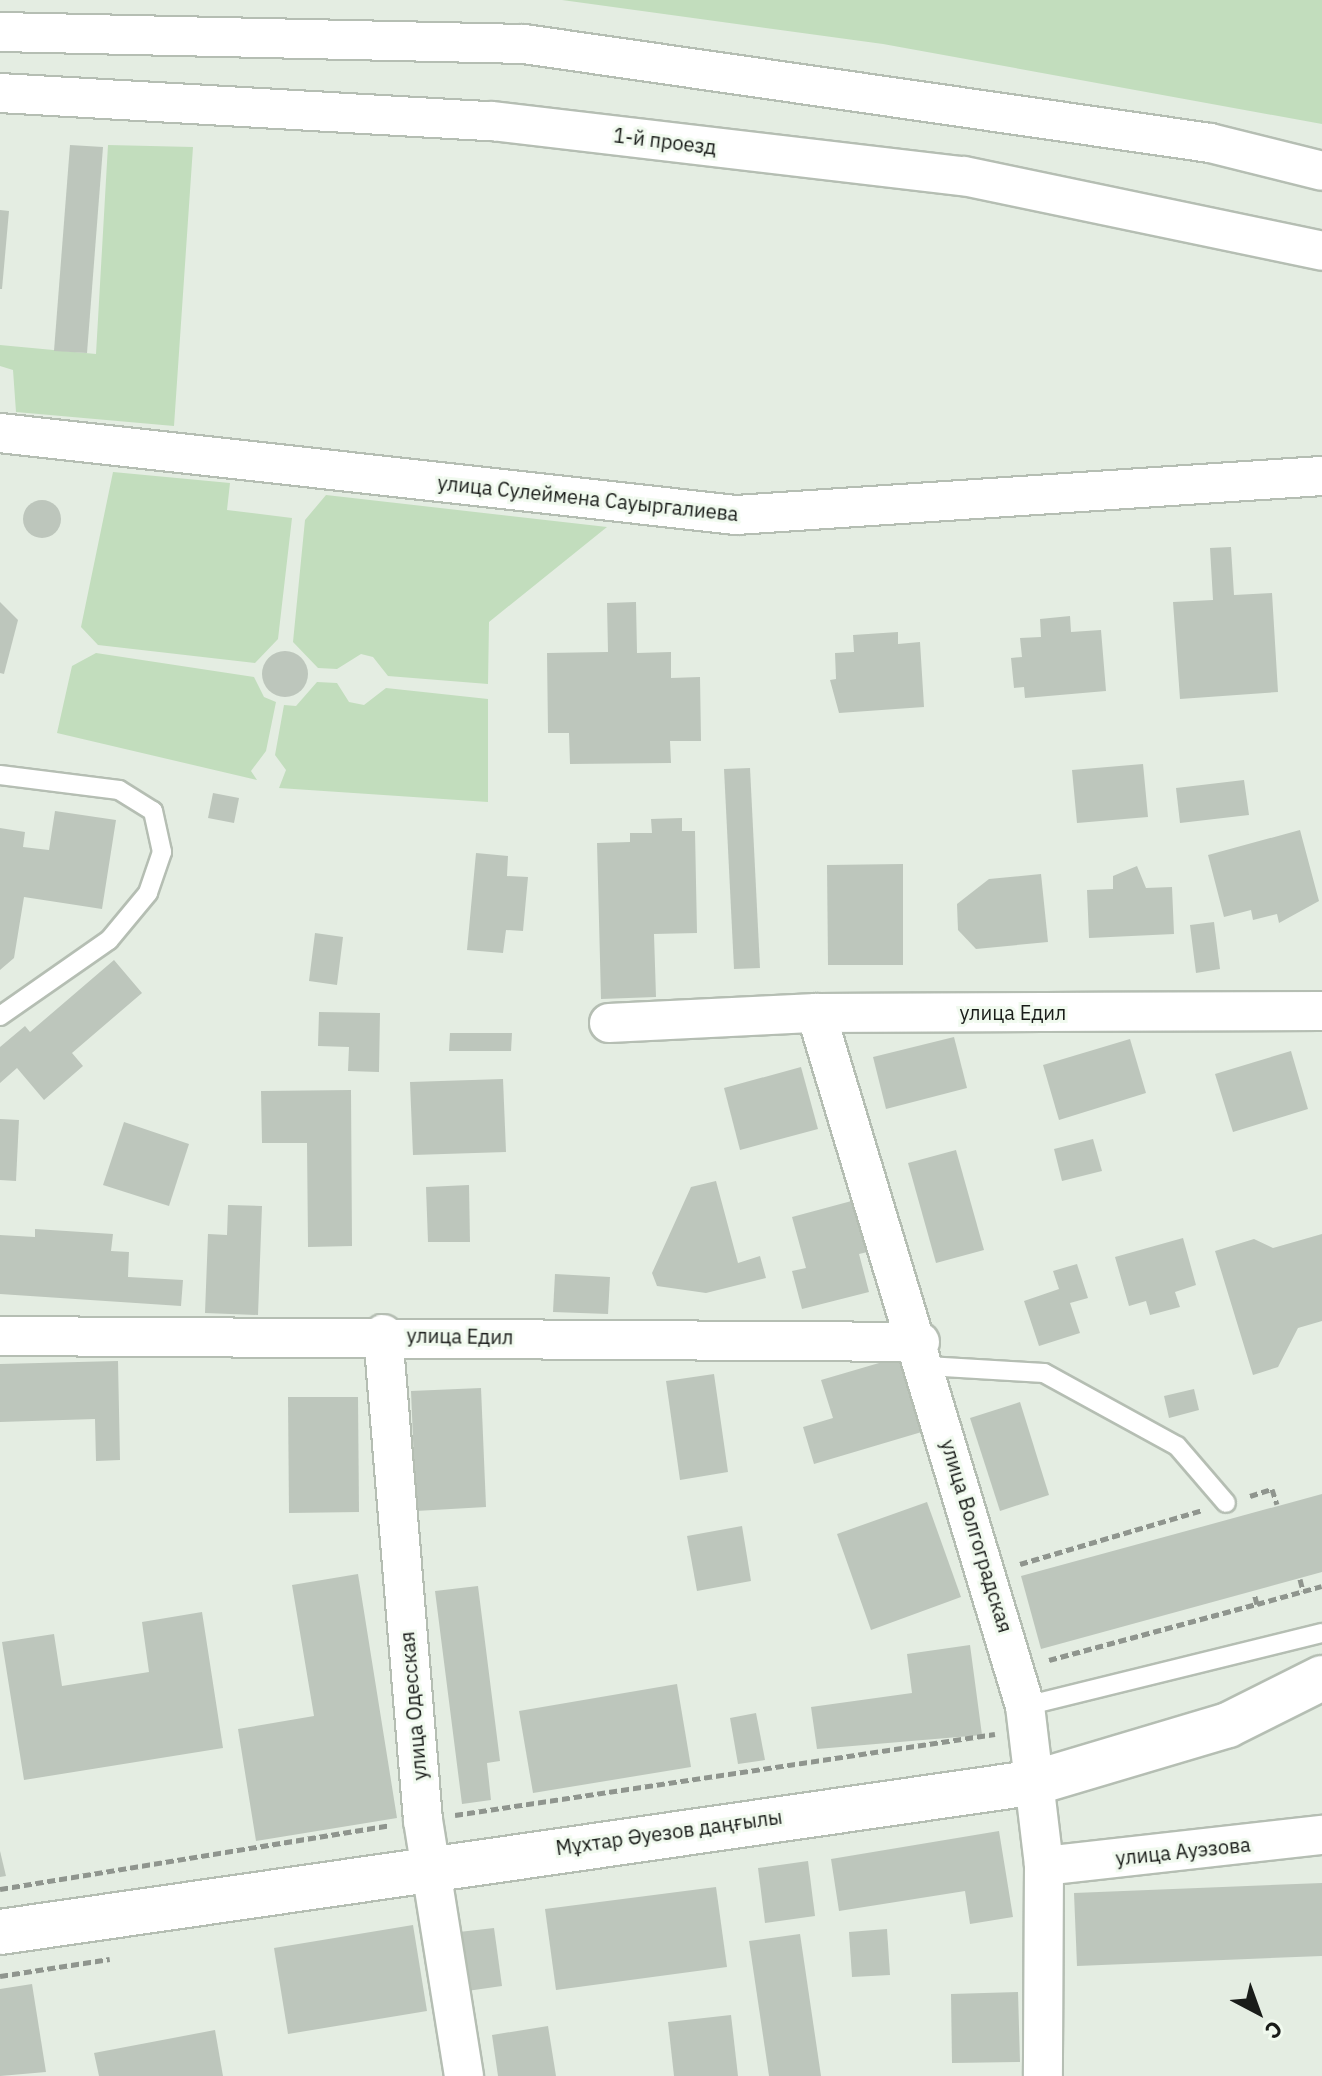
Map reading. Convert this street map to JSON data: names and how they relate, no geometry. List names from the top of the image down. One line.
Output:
{"streets":{"main road":["Мұхтар Әуезов даңғылы"],"street":["1-й проезд","улица Сулеймена Сауыргалиева","улица Едил","улица Волгоградская","улица Одесская","улица Ауэзова"]},"crossings":[["улица Едил","улица Волгоградская"],["улица Едил","улица Одесская"],["улица Волгоградская","Мұхтар Әуезов даңғылы"],["улица Волгоградская","улица Ауэзова"],["улица Одесская","Мұхтар Әуезов даңғылы"]],"north":"bottom right"}
